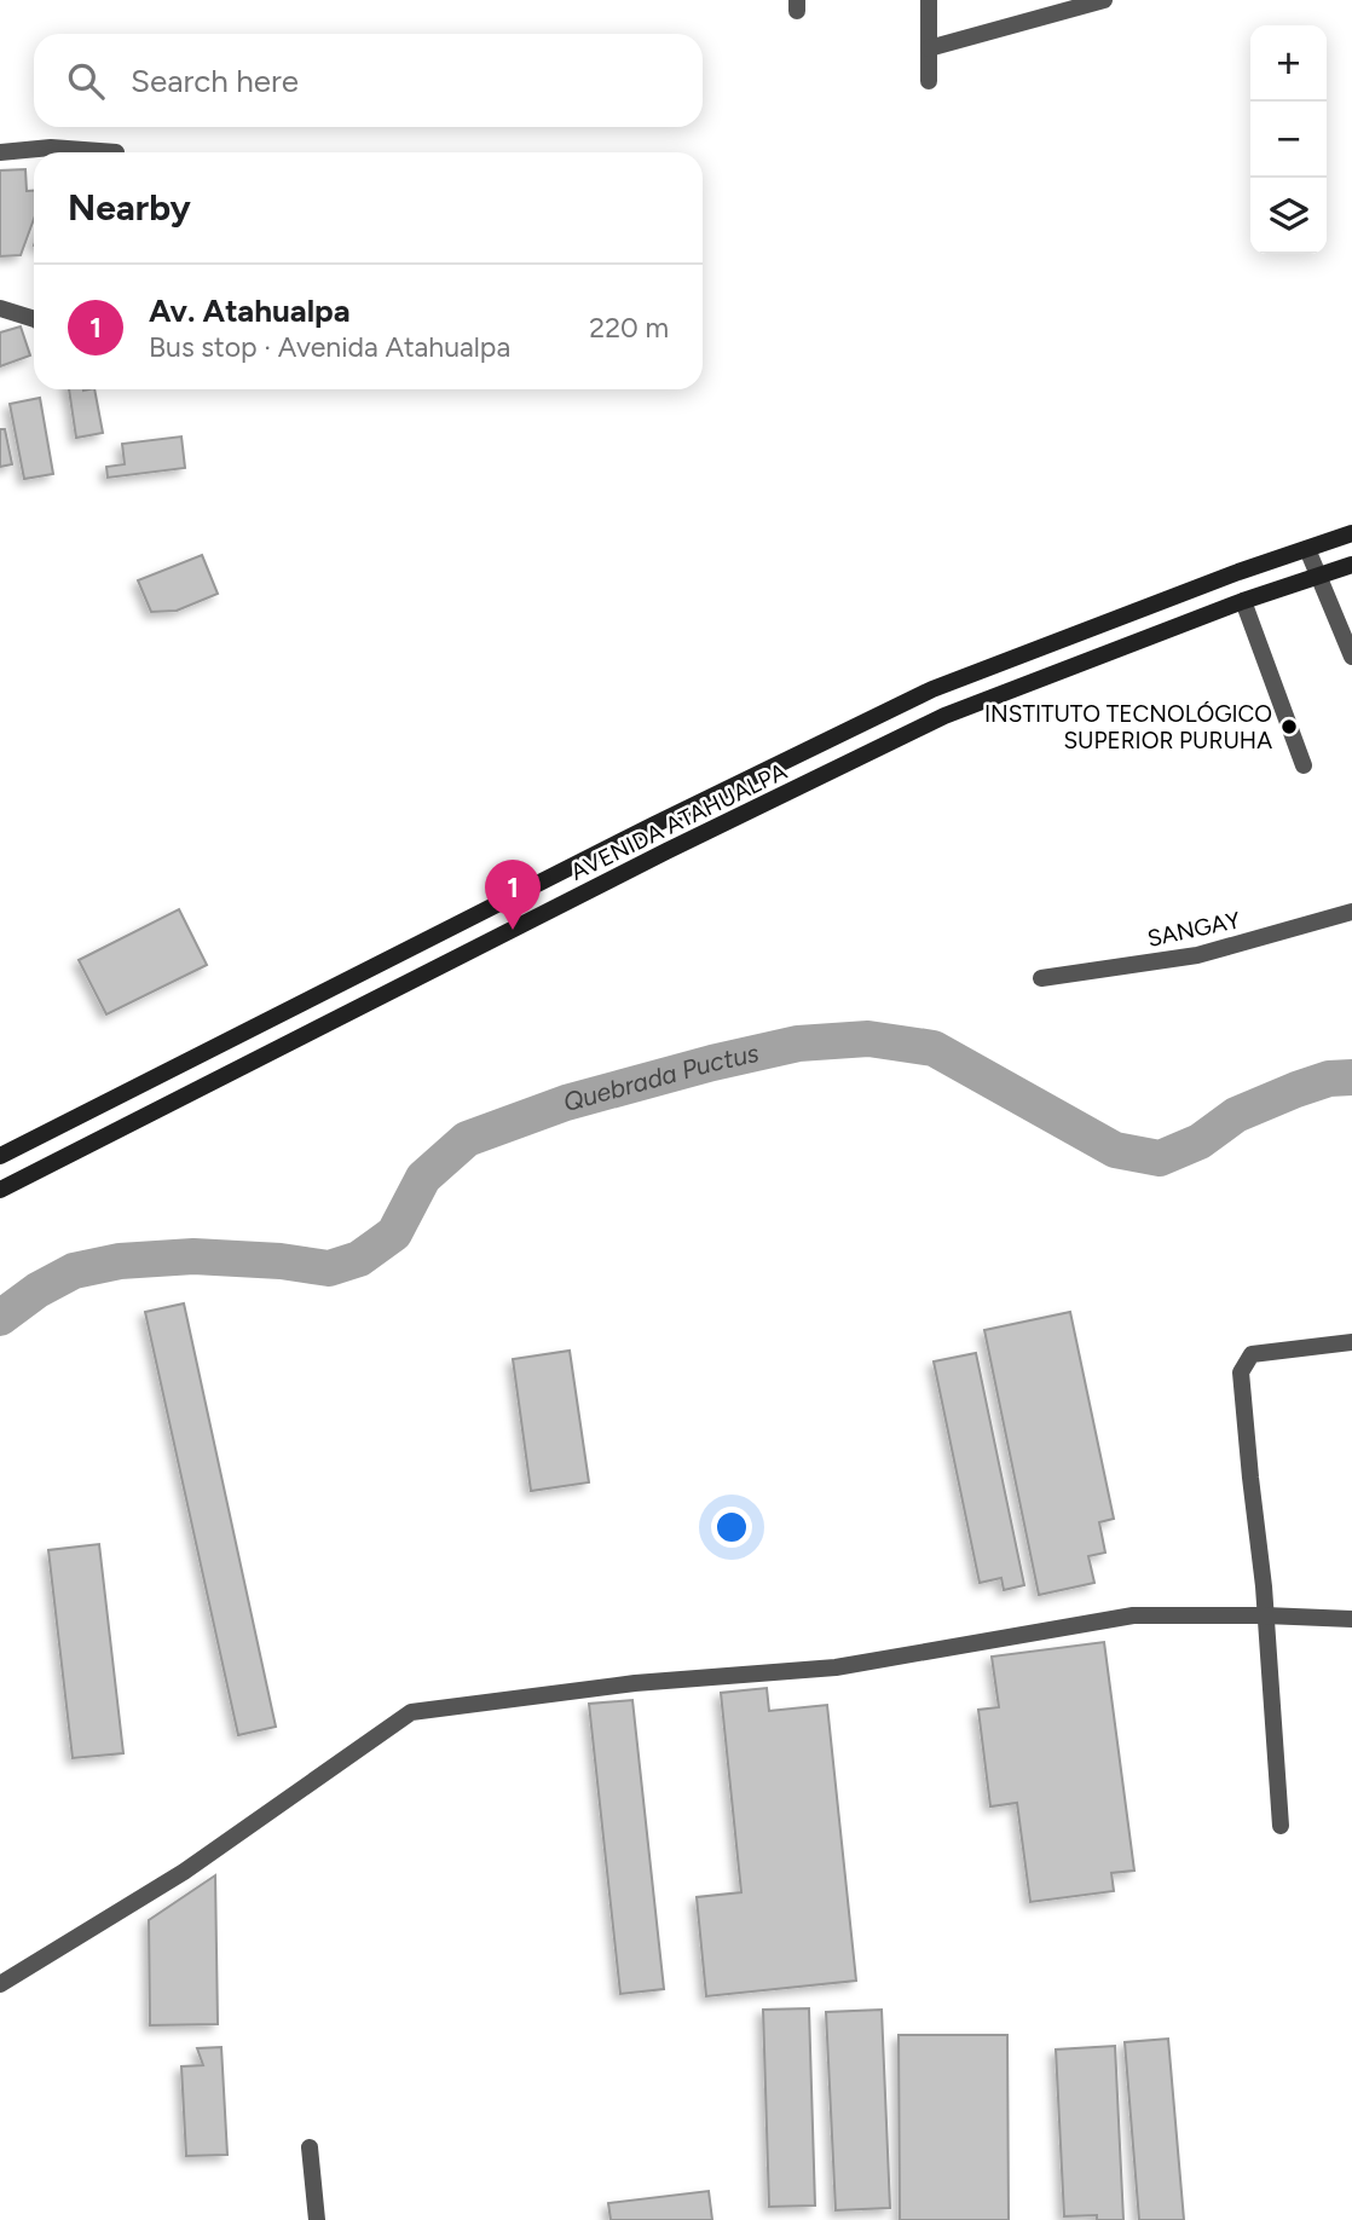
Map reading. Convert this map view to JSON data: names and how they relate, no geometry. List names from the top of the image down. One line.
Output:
{"streets":{"main road":["AVENIDA ATAHUALPA"],"street":["SANGAY"]},"water":["Quebrada Puctus"],"places":["INSTITUTO TECNOLÓGICO SUPERIOR PURUHA"],"page":{"map_buttons":["+","−"],"search":"Search here","heading":"Nearby","list":[{"mark":"1","name":"Av. Atahualpa","note":"Bus stop · Avenida Atahualpa","value":"220 m"}],"pins":"1"}}
